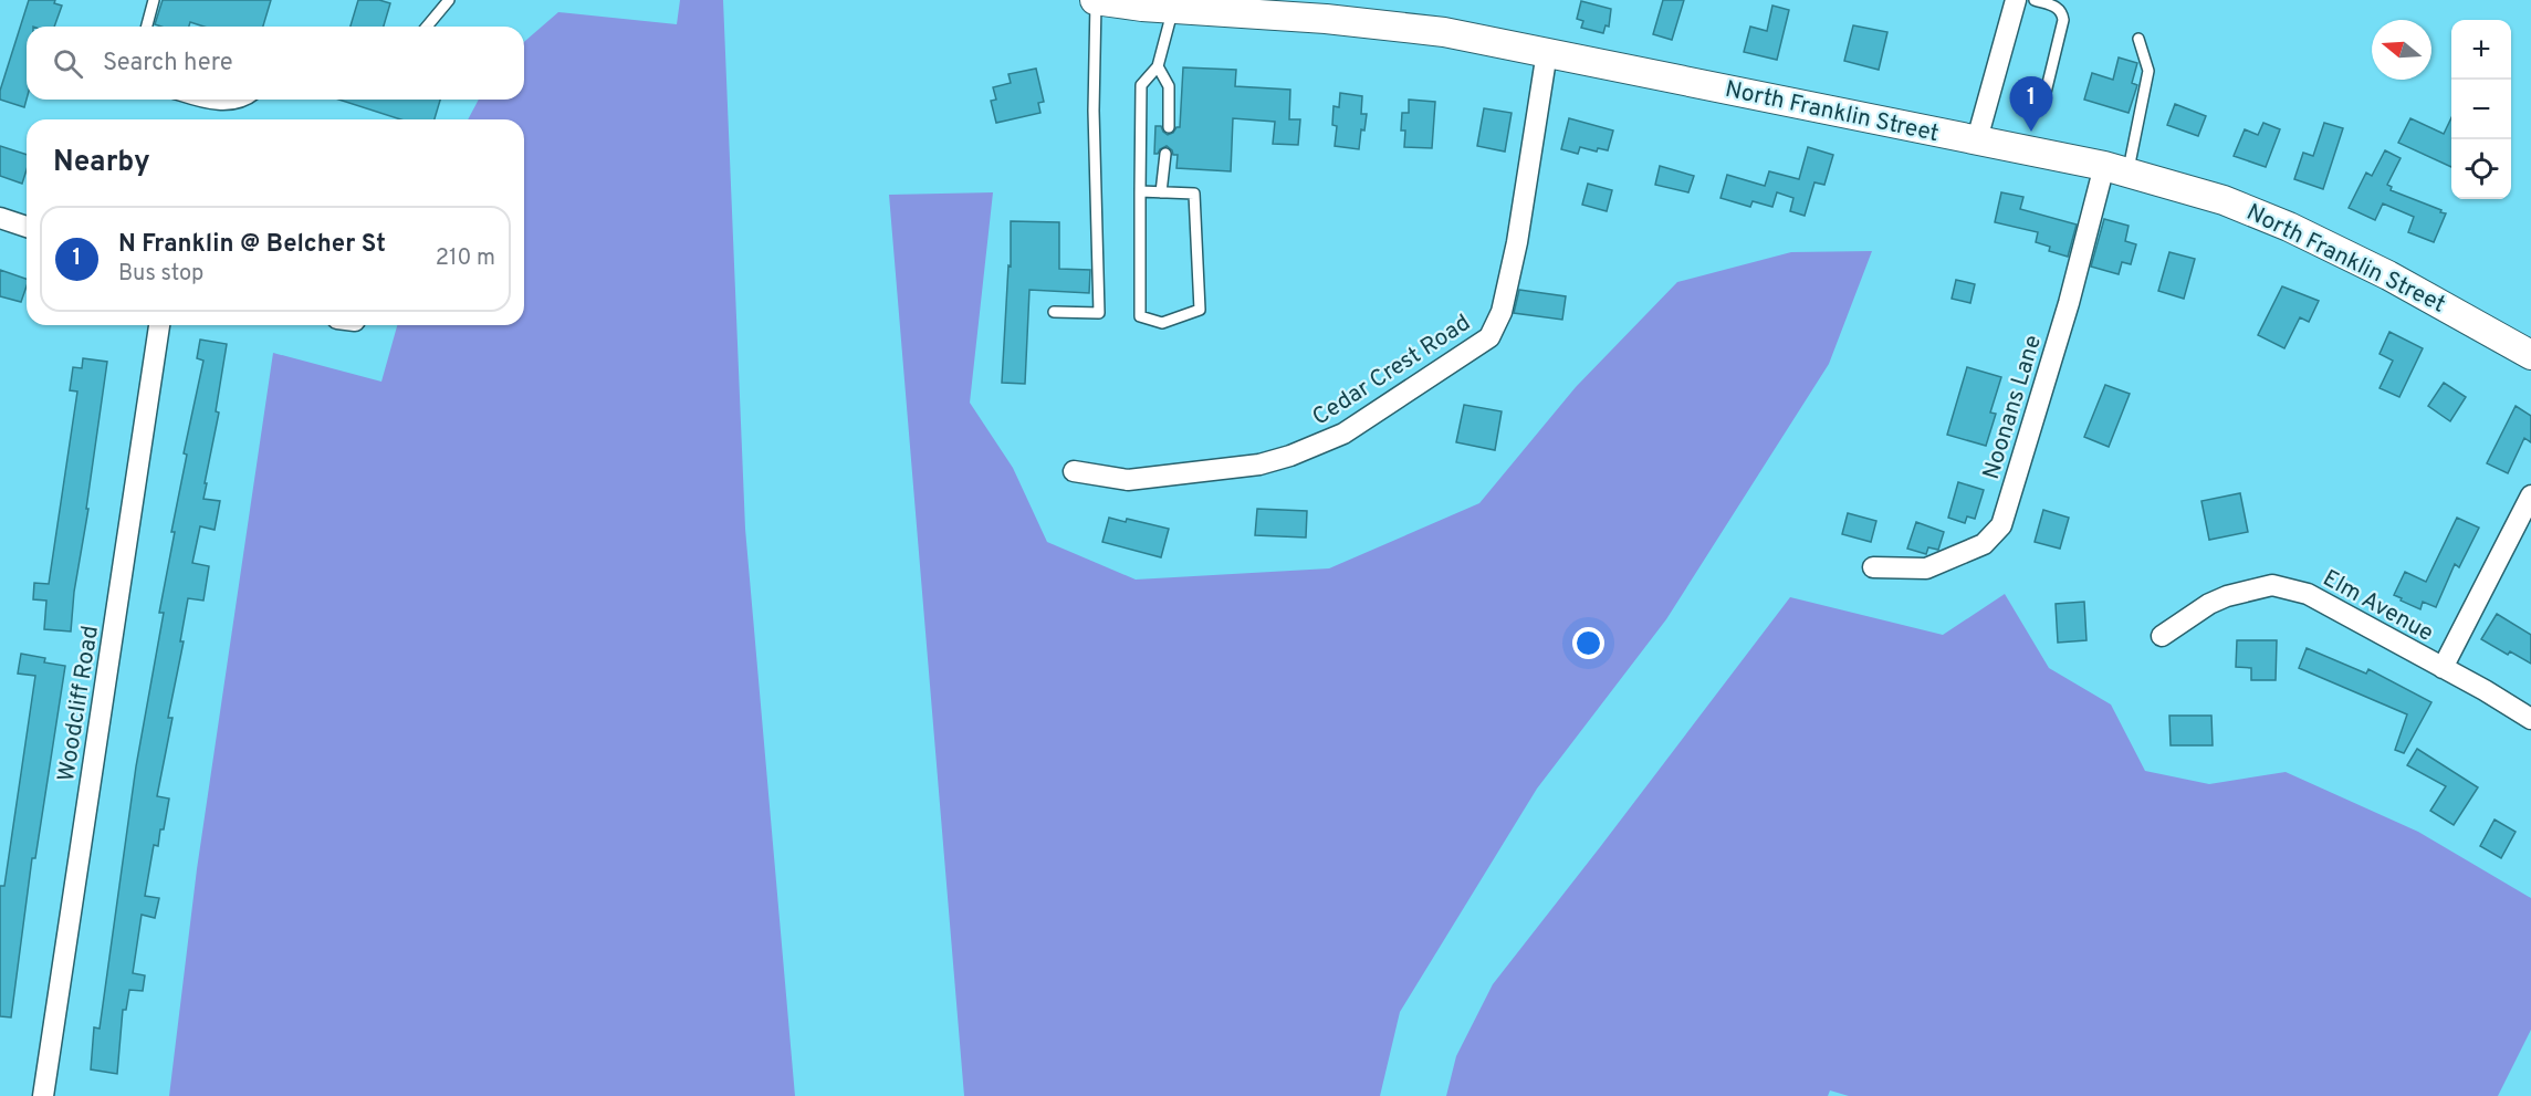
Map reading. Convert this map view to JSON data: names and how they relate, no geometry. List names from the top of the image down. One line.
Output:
{"streets":{"main road":["North Franklin Street"],"street":["Cedar Crest Road","Noonans Lane","Elm Avenue","Woodcliff Road"]},"crossings":[["North Franklin Street","Cedar Crest Road"],["North Franklin Street","Noonans Lane"]],"north":"left","page":{"map_buttons":["+","−"],"search":"Search here","pins":"1","heading":"Nearby","list":[{"mark":"1","name":"N Franklin @ Belcher St","note":"Bus stop","value":"210 m"}]}}
